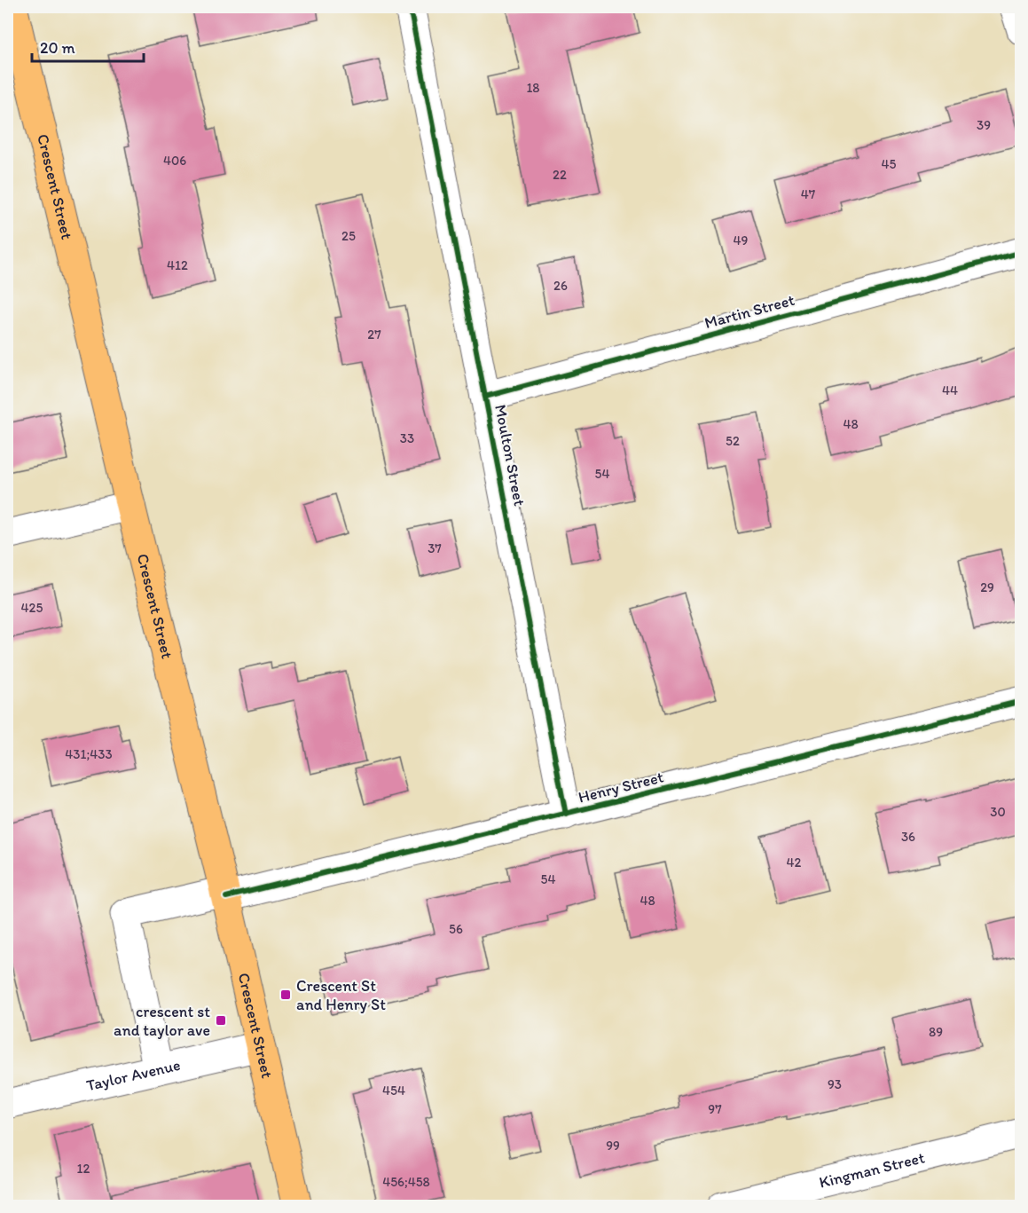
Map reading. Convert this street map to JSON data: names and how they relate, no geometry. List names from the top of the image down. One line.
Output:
{"streets":{"main road":["Crescent Street"],"street":["Martin Street","Moulton Street","Henry Street","Taylor Avenue","Kingman Street"]},"crossings":[["Crescent Street","Henry Street"],["Crescent Street","Taylor Avenue"],["Martin Street","Moulton Street"],["Moulton Street","Henry Street"],["Henry Street","Taylor Avenue"]],"places":{"transit":["Crescent St and Henry St","crescent st and taylor ave"]},"house_numbers":["18","39","406","45","22","47","25","49","412","26","27","44","48","33","52","54","37","29","425","431;433","30","36","42","54","48","56","89","93","454","97","99","12","456;458"],"scale_bar":"20 m"}
